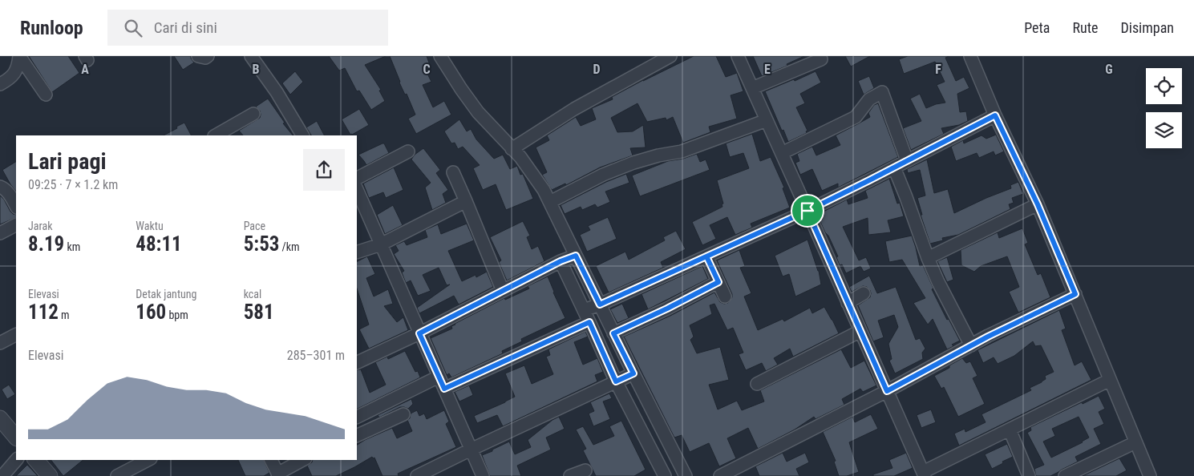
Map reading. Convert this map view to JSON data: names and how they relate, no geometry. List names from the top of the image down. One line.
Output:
{"page":{"header":"Runloop","search":"Cari di sini","nav":["Peta","Rute","Disimpan"],"heading":["Lari pagi","09:25 · 7 × 1.2 km"],"stats":[["Jarak","8.19 km"],["Waktu","48:11"],["Pace","5:53 /km"],["Elevasi","112 m"],["Detak jantung","160 bpm"],["kcal","581"]],"chart":["Elevasi","285–301 m"]},"grid":{"columns":["A","B","C","D","E","F","G"]}}
